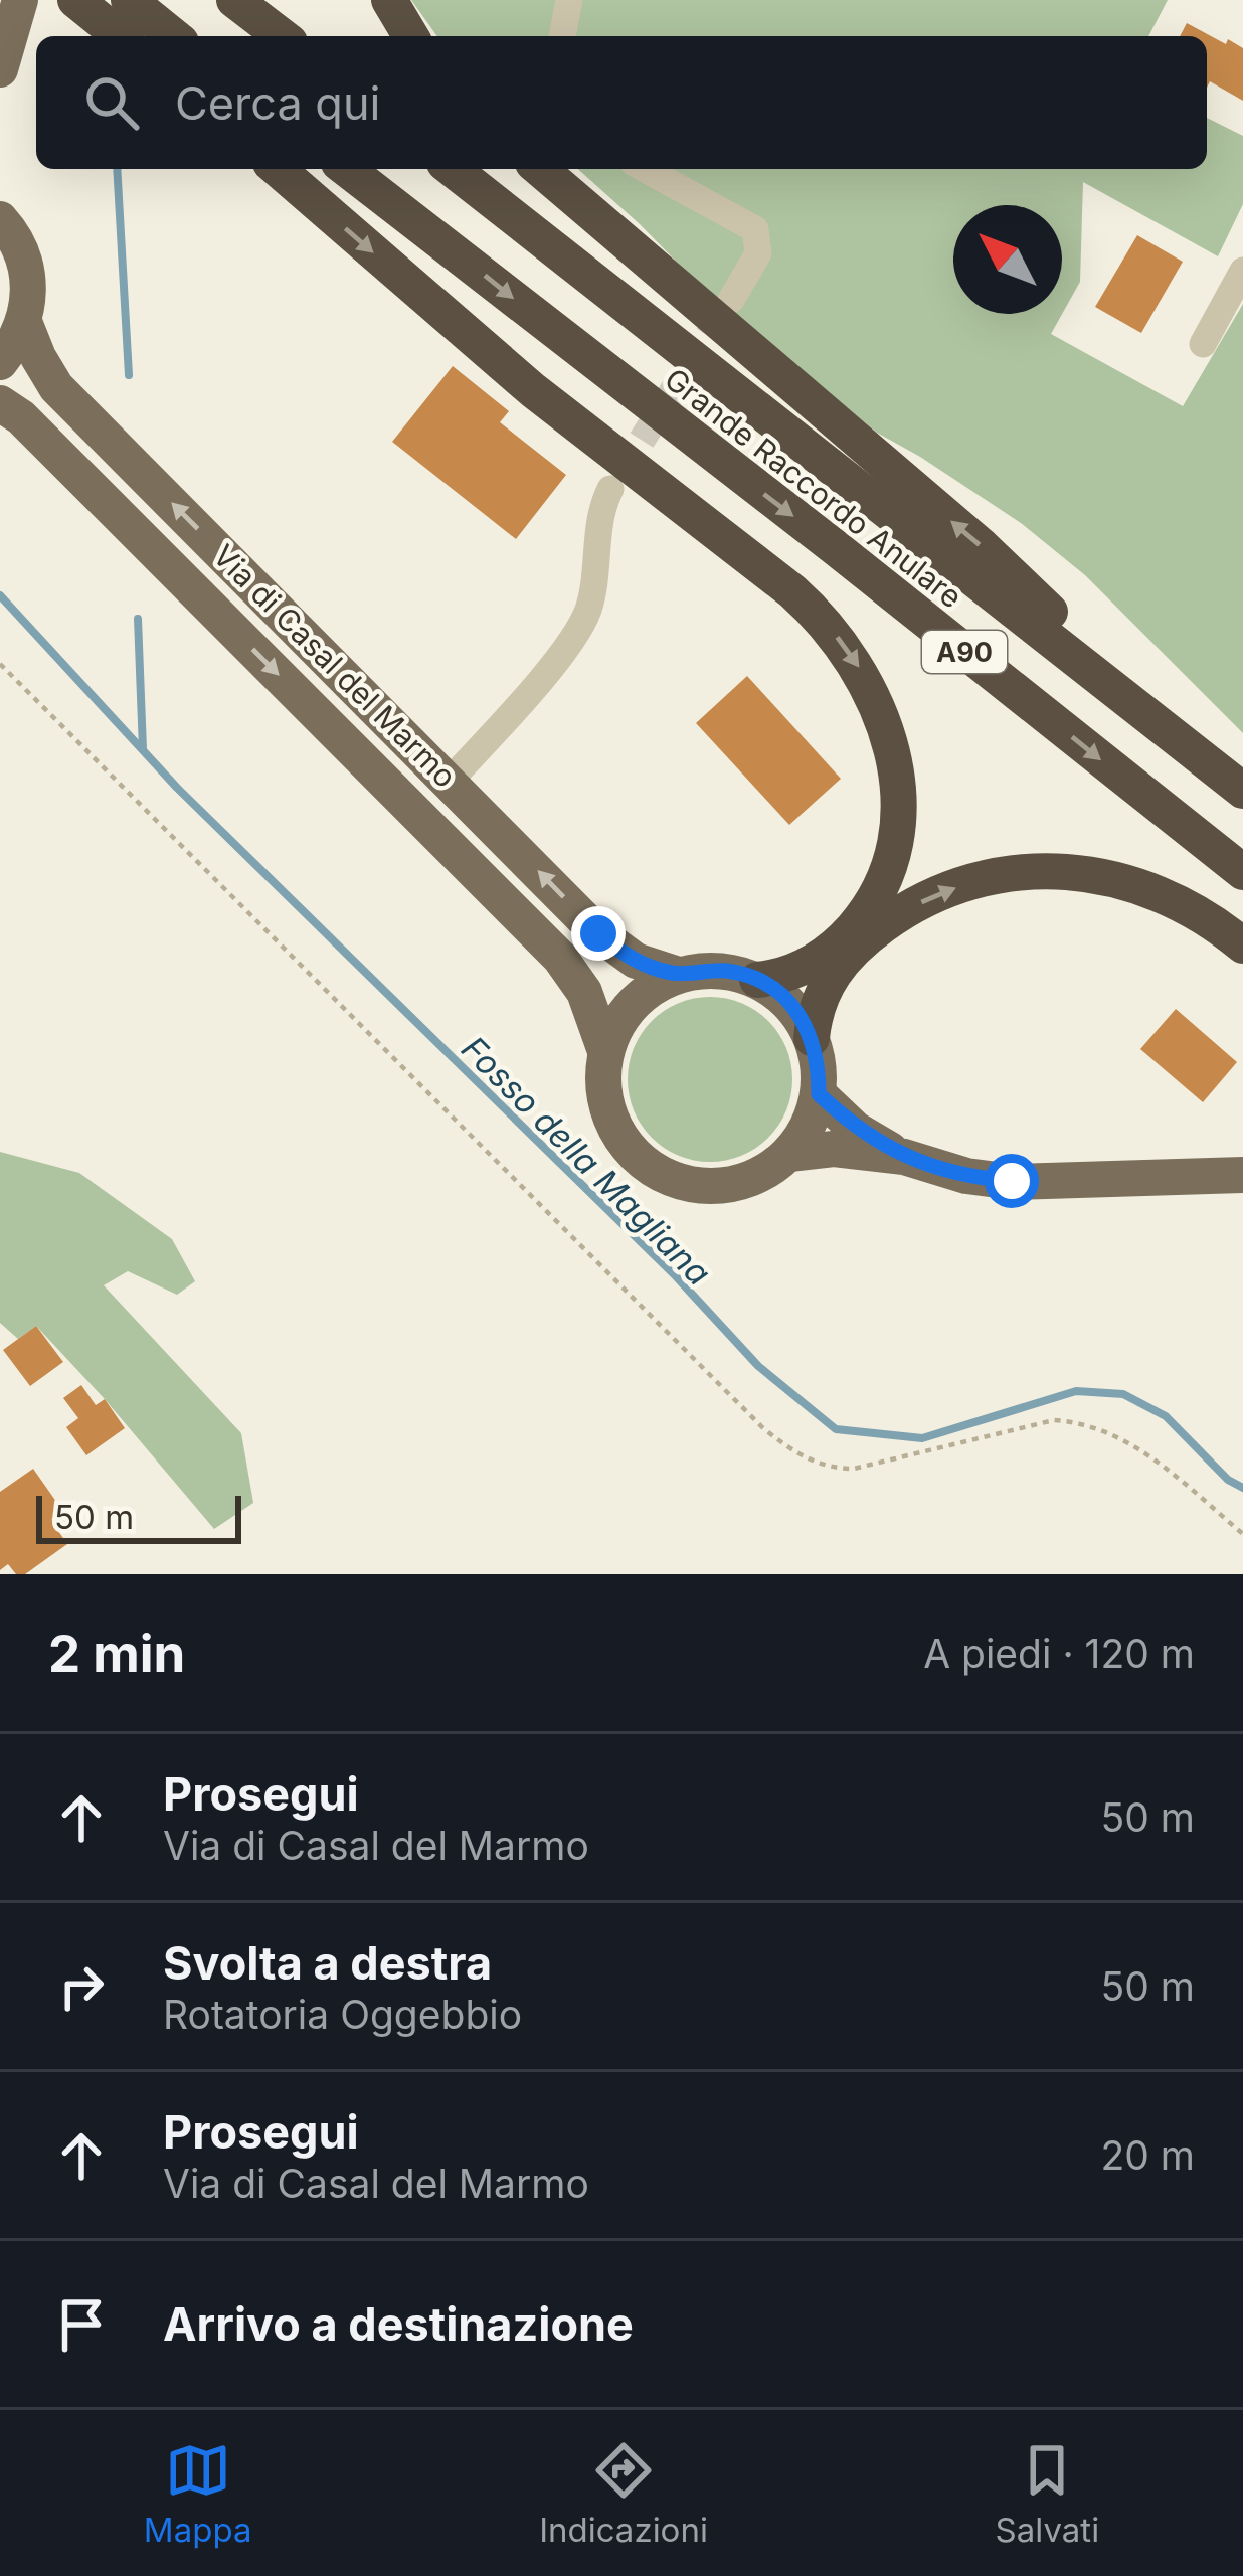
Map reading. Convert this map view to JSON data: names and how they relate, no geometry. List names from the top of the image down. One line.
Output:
{"streets":{"highway":["Grande Raccordo Anulare","A90"],"main road":["Via di Casal del Marmo"]},"water":["Fosso della Magliana"],"scale_bar":"50 m","north":"top left","page":{"search":"Cerca qui","scale":"50 m","heading":["2 min","A piedi · 120 m"],"list":[["Prosegui","Via di Casal del Marmo","50 m"],["Svolta a destra","Rotatoria Oggebbio","50 m"],["Prosegui","Via di Casal del Marmo","20 m"],"Arrivo a destinazione"],"nav":["Mappa","Indicazioni","Salvati"]}}
